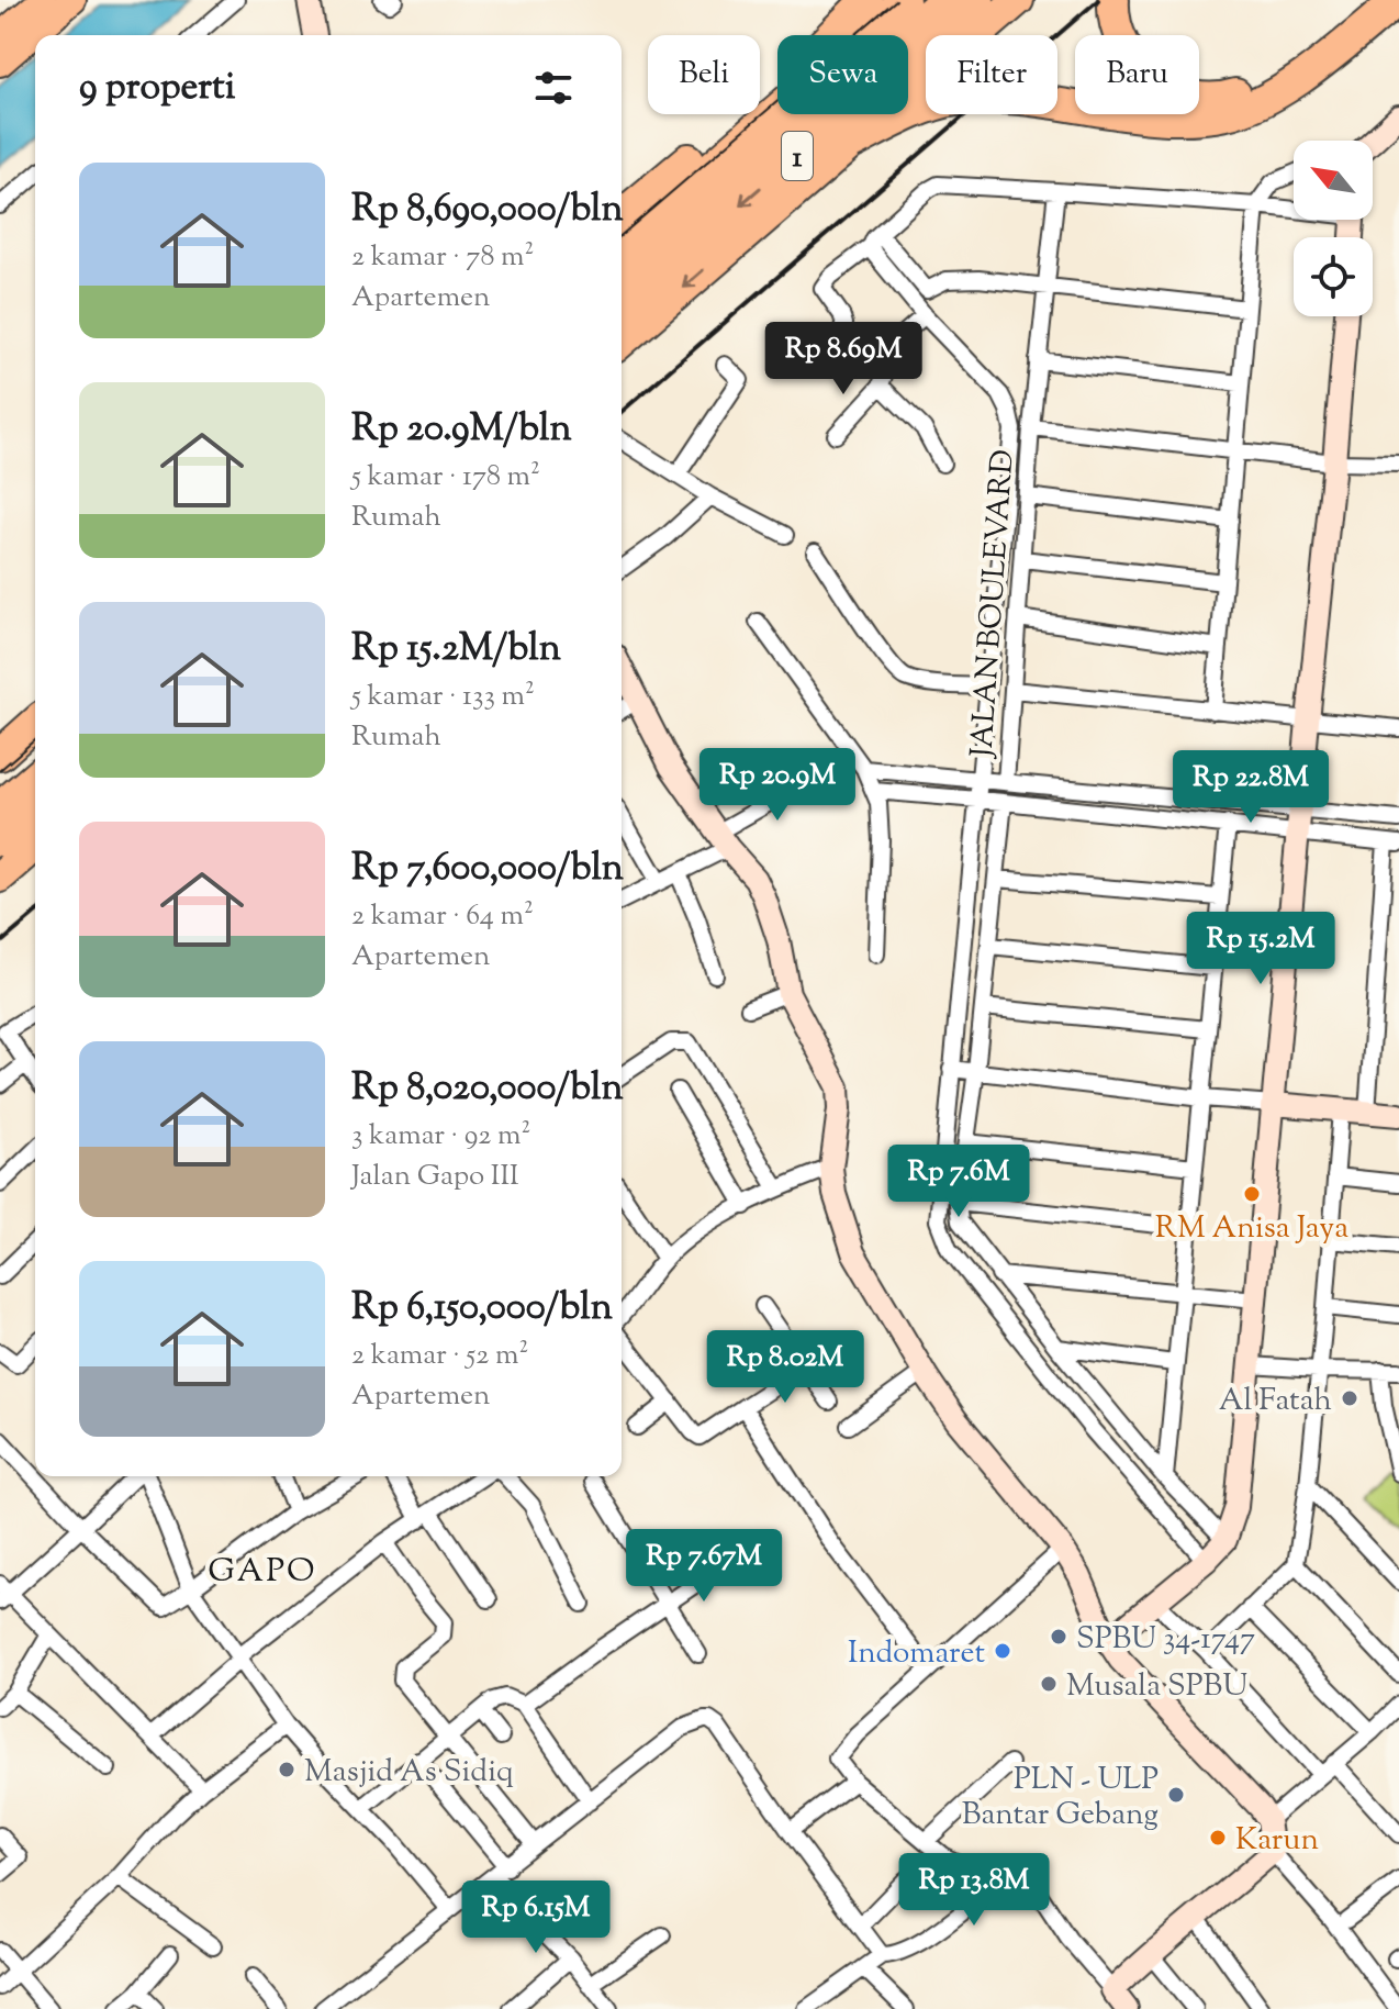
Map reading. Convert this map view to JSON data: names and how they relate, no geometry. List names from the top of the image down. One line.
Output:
{"streets":{"highway":["1"],"street":["JALAN BOULEVARD"]},"districts":["GAPO"],"places":["RM Anisa Jaya","Al Fatah","SPBU 34-1747","Indomaret","Musala SPBU","Masjid As Sidiq","PLN - ULP Bantar Gebang","Karun"],"north":"top left","page":{"chip":["Beli","Sewa","Filter","Baru"],"heading":"9 properti","list":[{"name":"Rp 8,690,000/bln","note":"2 kamar · 78 m² · Apartemen"},{"name":"Rp 20.9M/bln","note":"5 kamar · 178 m² · Rumah"},{"name":"Rp 15.2M/bln","note":"5 kamar · 133 m² · Rumah"},{"name":"Rp 7,600,000/bln","note":"2 kamar · 64 m² · Apartemen"},{"name":"Rp 8,020,000/bln","note":"3 kamar · 92 m² · Jalan Gapo III"},{"name":"Rp 6,150,000/bln","note":"2 kamar · 52 m² · Apartemen"}],"price":["Rp 8.69M","Rp 20.9M","Rp 22.8M","Rp 15.2M","Rp 7.6M","Rp 8.02M","Rp 7.67M","Rp 13.8M","Rp 6.15M"]}}
